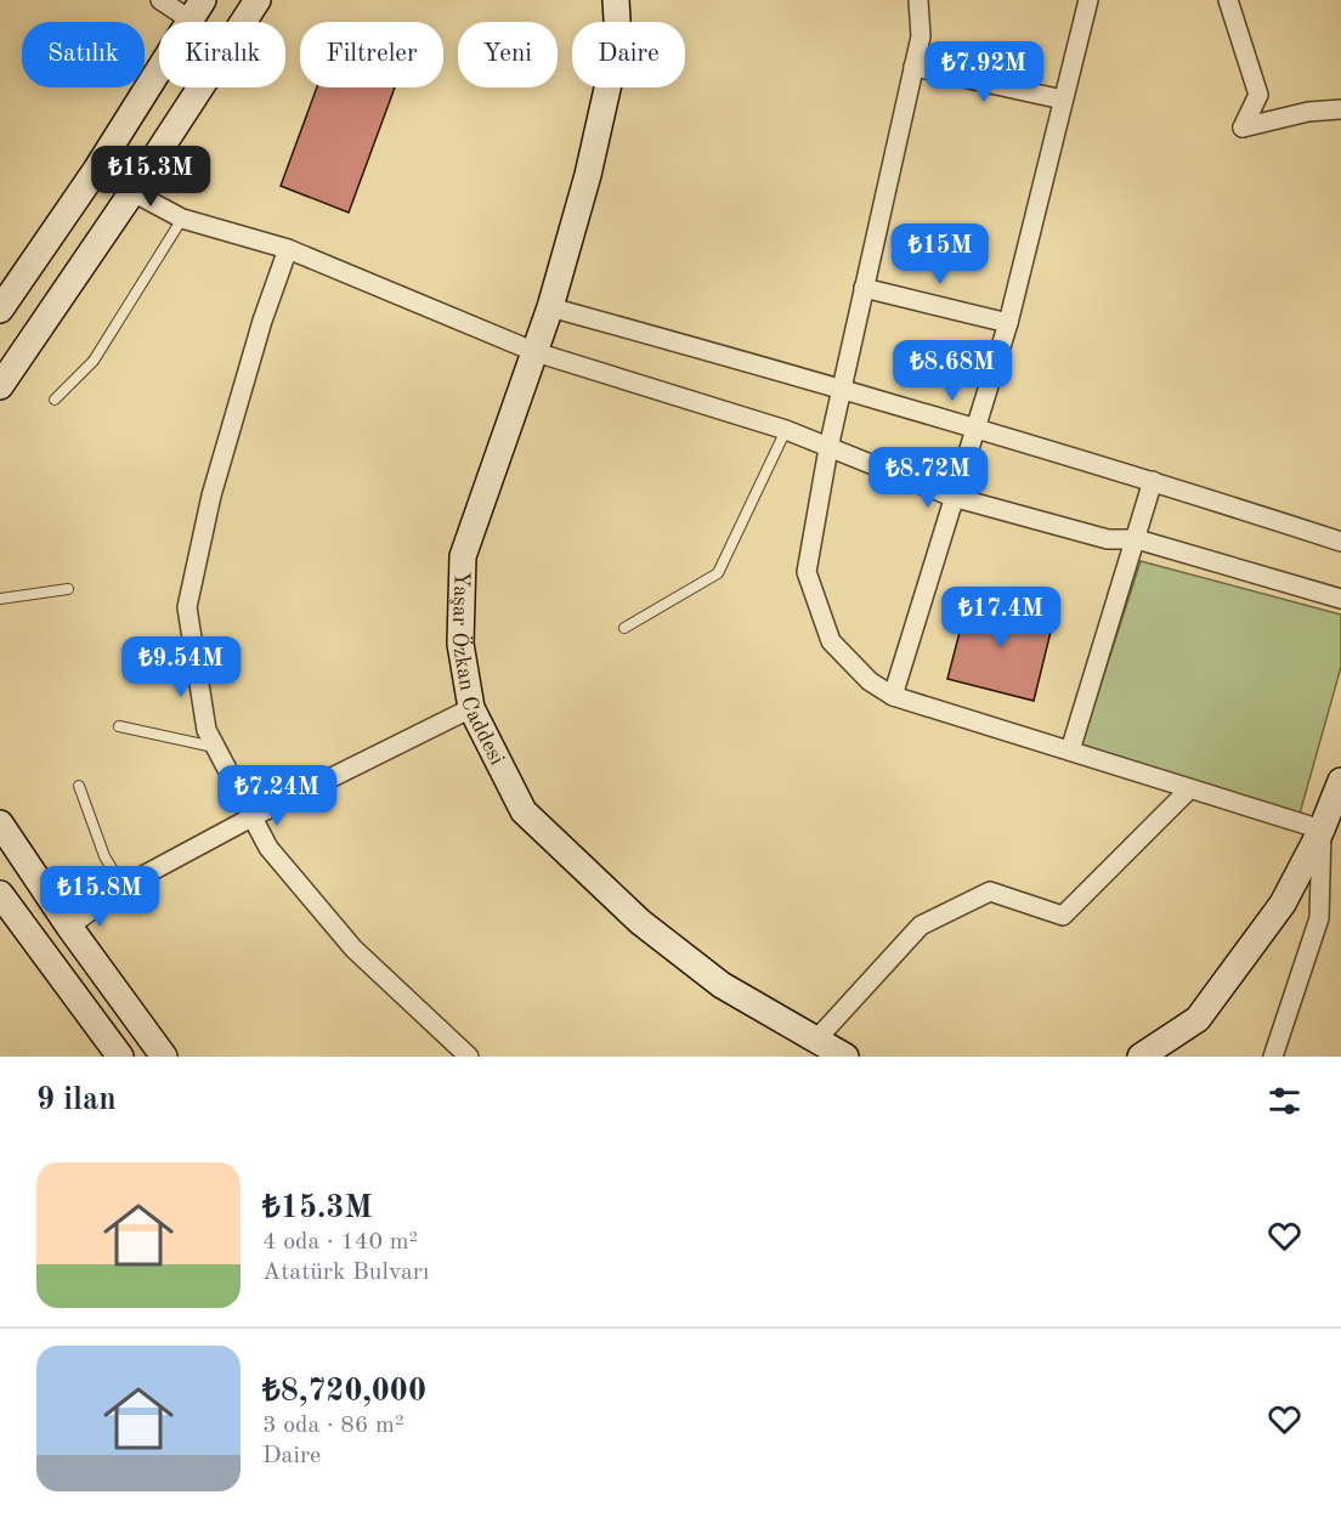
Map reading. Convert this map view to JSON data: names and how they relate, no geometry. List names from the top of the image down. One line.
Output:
{"streets":{"main road":["Yaşar Özkan Caddesi"]},"page":{"chip":["Satılık","Kiralık","Filtreler","Yeni","Daire"],"price":["₺7.92M","₺15.3M","₺15M","₺8.68M","₺8.72M","₺17.4M","₺9.54M","₺7.24M","₺15.8M"],"heading":"9 ilan","list":[{"name":"₺15.3M","note":"4 oda · 140 m² · Atatürk Bulvarı"},{"name":"₺8,720,000","note":"3 oda · 86 m² · Daire"}]}}
